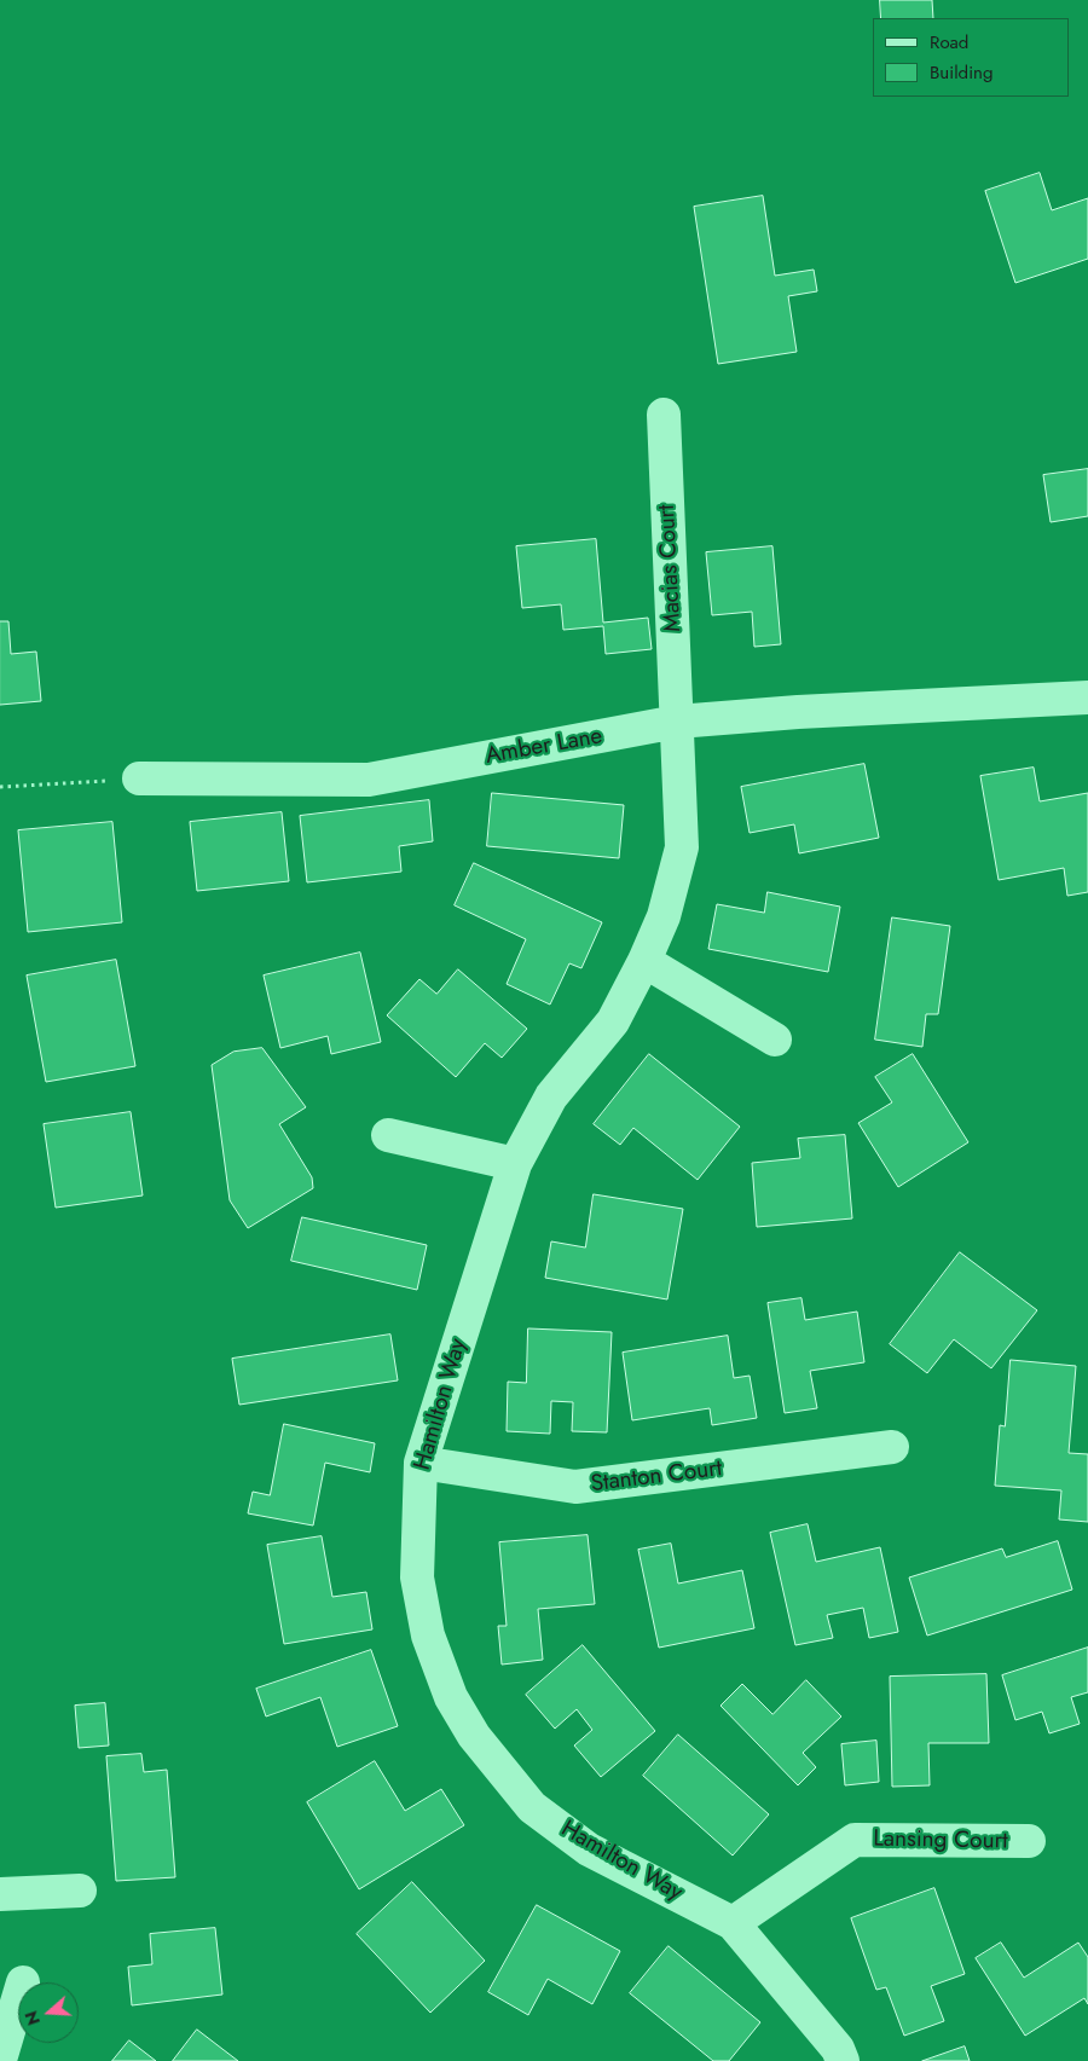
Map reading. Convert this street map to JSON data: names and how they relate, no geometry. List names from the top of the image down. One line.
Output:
{"streets":{"street":["Macias Court","Amber Lane","Hamilton Way","Stanton Court","Lansing Court"]},"crossings":[["Macias Court","Amber Lane"],["Macias Court","Hamilton Way"],["Amber Lane","Hamilton Way"],["Hamilton Way","Stanton Court"],["Hamilton Way","Lansing Court"]],"legend":["Road","Building"],"north":"left"}
